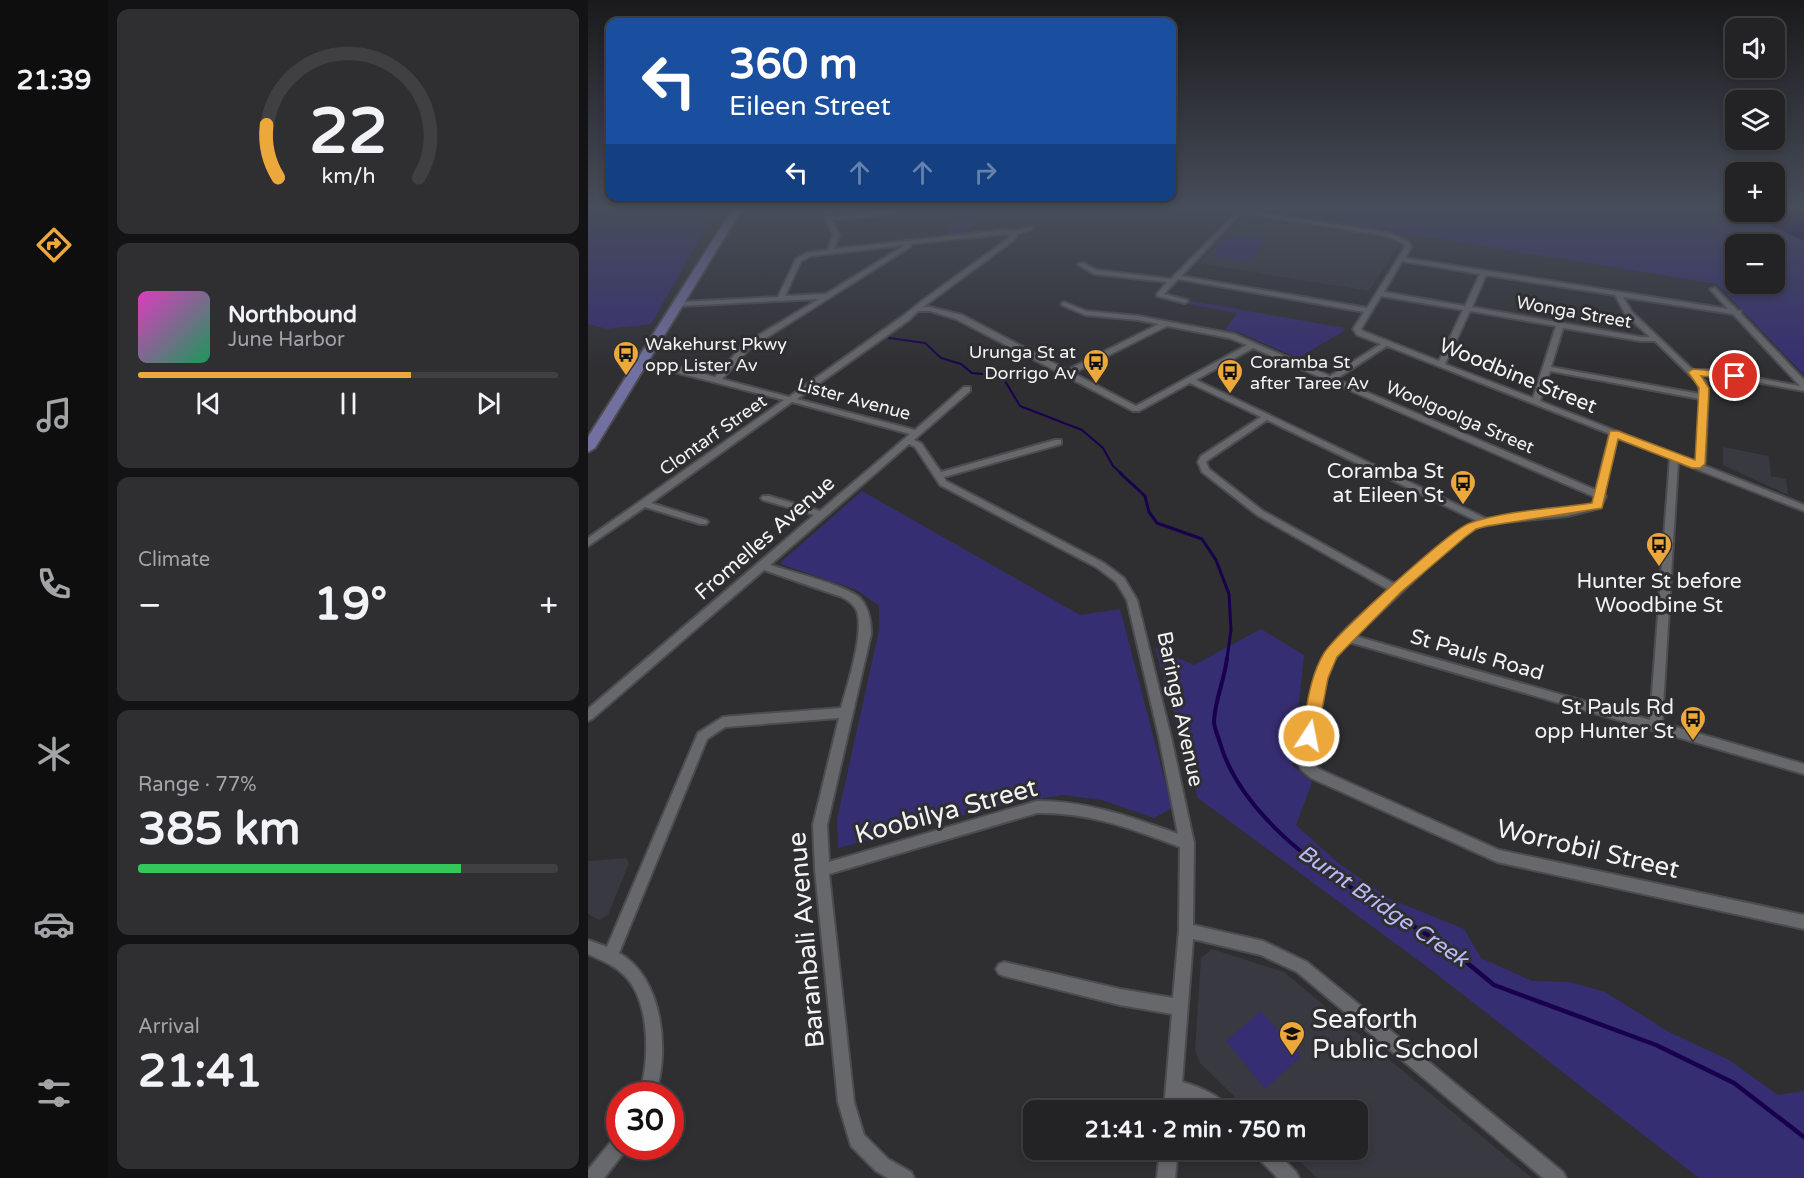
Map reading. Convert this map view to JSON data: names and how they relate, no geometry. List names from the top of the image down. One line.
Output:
{"streets":{"street":["Wonga Street","Woodbine Street","Lister Avenue","Woolgoolga Street","Clontarf Street","Fromelles Avenue","St Pauls Road","Baringa Avenue","Koobilya Street","Worrobil Street","Baranbali Avenue"]},"crossings":[["Lister Avenue","Clontarf Street"],["Lister Avenue","Fromelles Avenue"],["Lister Avenue","Baringa Avenue"],["Fromelles Avenue","Baringa Avenue"],["Fromelles Avenue","Baranbali Avenue"],["St Pauls Road","Worrobil Street"],["Baringa Avenue","Koobilya Street"],["Koobilya Street","Baranbali Avenue"]],"water":["Burnt Bridge Creek"],"places":{"bus stop":["Wakehurst Pkwy opp Lister Av","Urunga St at Dorrigo Av","Coramba St after Taree Av","Coramba St at Eileen St","Hunter St before Woodbine St","St Pauls Rd opp Hunter St"],"school or university":["Seaforth Public School"]},"page":{"tabs":"21:39","map_buttons":["+","−"],"turn":["360 m","Eileen Street"],"song":["Northbound","June Harbor"],"tile":["Climate",["Range · 77%","385 km"],["Arrival","21:41"]],"heat":["−","19°","+"],"limit":"30","trip":"21:41 · 2 min · 750 m","gauge":["22","km/h"]}}
